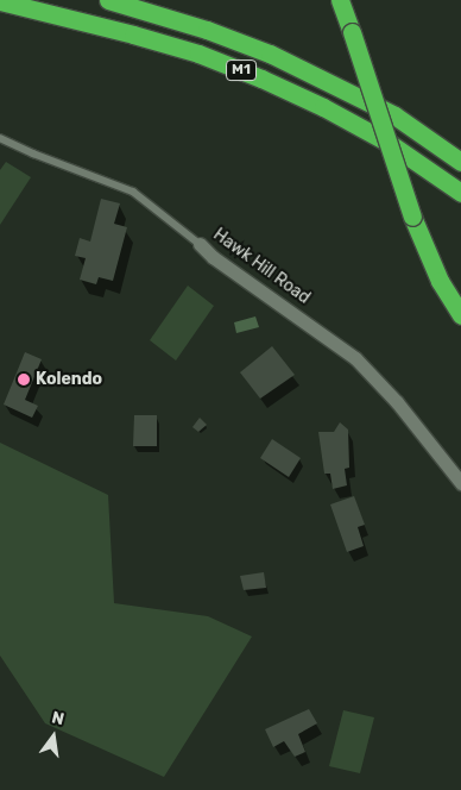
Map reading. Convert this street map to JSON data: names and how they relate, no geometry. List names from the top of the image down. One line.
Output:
{"streets":{"highway":["M1"],"street":["Hawk Hill Road"]},"places":["Kolendo"],"north":"top"}
